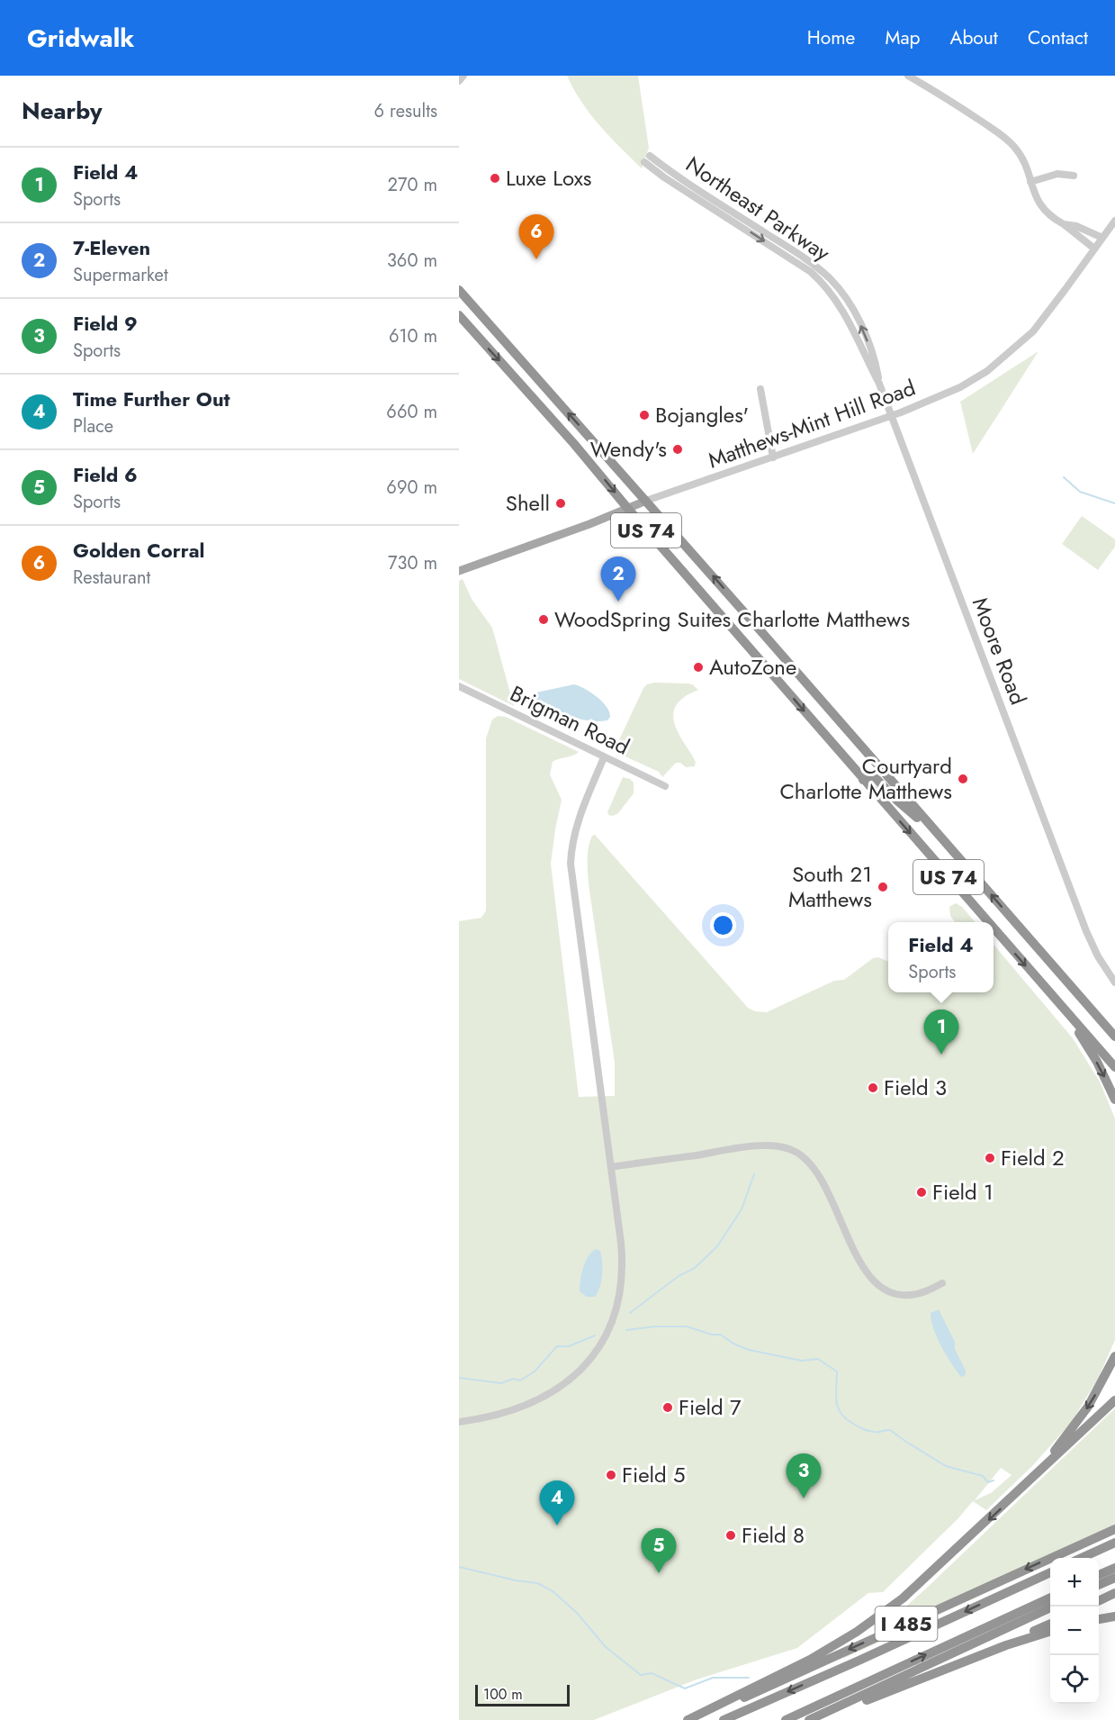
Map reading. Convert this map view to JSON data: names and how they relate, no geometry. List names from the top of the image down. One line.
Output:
{"streets":{"highway":["US 74","I 485"],"main road":["Matthews-Mint Hill Road"],"street":["Northeast Parkway","Moore Road","Brigman Road"]},"crossings":[["Northeast Parkway","Matthews-Mint Hill Road"],["Northeast Parkway","Moore Road"],["Matthews-Mint Hill Road","US 74"],["Matthews-Mint Hill Road","Moore Road"]],"places":["Luxe Loxs","Bojangles'","Wendy's","Shell","WoodSpring Suites Charlotte Matthews","AutoZone","Courtyard Charlotte Matthews","South 21 Matthews","Field 3","Field 2","Field 1","Field 7","Field 5","Field 8"],"scale_bar":"100 m","page":{"header":"Gridwalk","nav":["Home","Map","About","Contact"],"heading":["Nearby","6 results"],"list":[{"mark":"1","name":"Field 4","note":"Sports","value":"270 m"},{"mark":"2","name":"7-Eleven","note":"Supermarket","value":"360 m"},{"mark":"3","name":"Field 9","note":"Sports","value":"610 m"},{"mark":"4","name":"Time Further Out","note":"Place","value":"660 m"},{"mark":"5","name":"Field 6","note":"Sports","value":"690 m"},{"mark":"6","name":"Golden Corral","note":"Restaurant","value":"730 m"}],"pins":["6","2","1","3","4","5"],"popup":["Field 4","Sports"],"map_buttons":["+","−"],"scale":"100 m"}}
